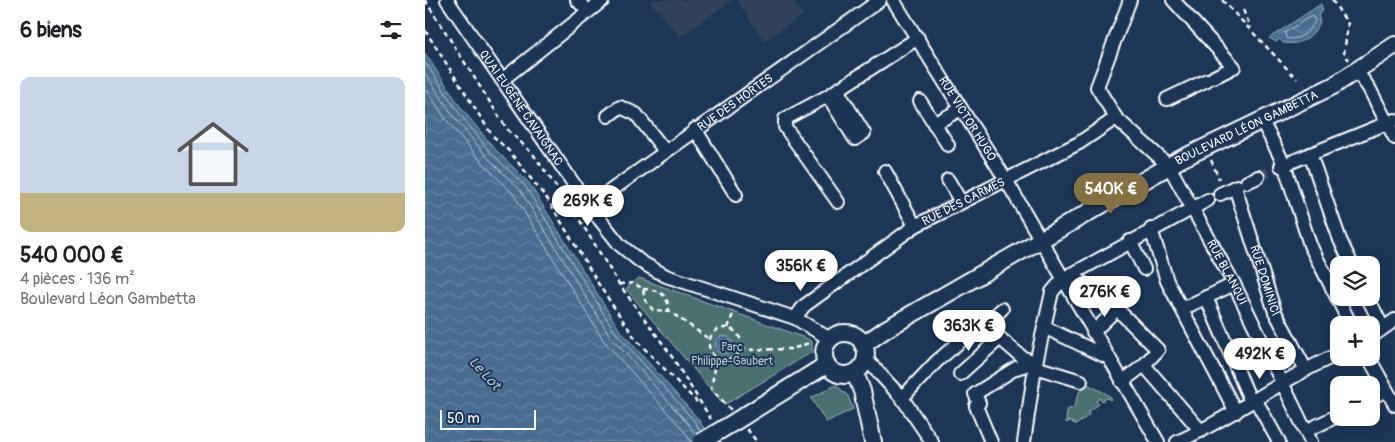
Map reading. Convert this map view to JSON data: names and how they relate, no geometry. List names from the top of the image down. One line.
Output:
{"streets":{"main road":["BOULEVARD LÉON GAMBETTA"],"street":["RUE DES HORTES","QUAI EUGÈNE CAVAIGNAC","RUE VICTOR HUGO","RUE DES CARMES","RUE BLANQUI","RUE DOMINICI"]},"crossings":[["RUE DES HORTES","QUAI EUGÈNE CAVAIGNAC"],["QUAI EUGÈNE CAVAIGNAC","BOULEVARD LÉON GAMBETTA"],["QUAI EUGÈNE CAVAIGNAC","RUE DES CARMES"],["RUE VICTOR HUGO","BOULEVARD LÉON GAMBETTA"],["RUE VICTOR HUGO","RUE DES CARMES"],["BOULEVARD LÉON GAMBETTA","RUE BLANQUI"],["RUE DES CARMES","RUE BLANQUI"]],"water":["Le Lot"],"parks":["Parc Philippe-Gaubert"],"scale_bar":"50 m","page":{"heading":"6 biens","list":[{"name":"540 000 €","note":"4 pièces · 136 m² · Boulevard Léon Gambetta"}],"price":["540K €","269K €","356K €","276K €","363K €","492K €"],"map_buttons":["+","−"],"scale":"50 m"}}
